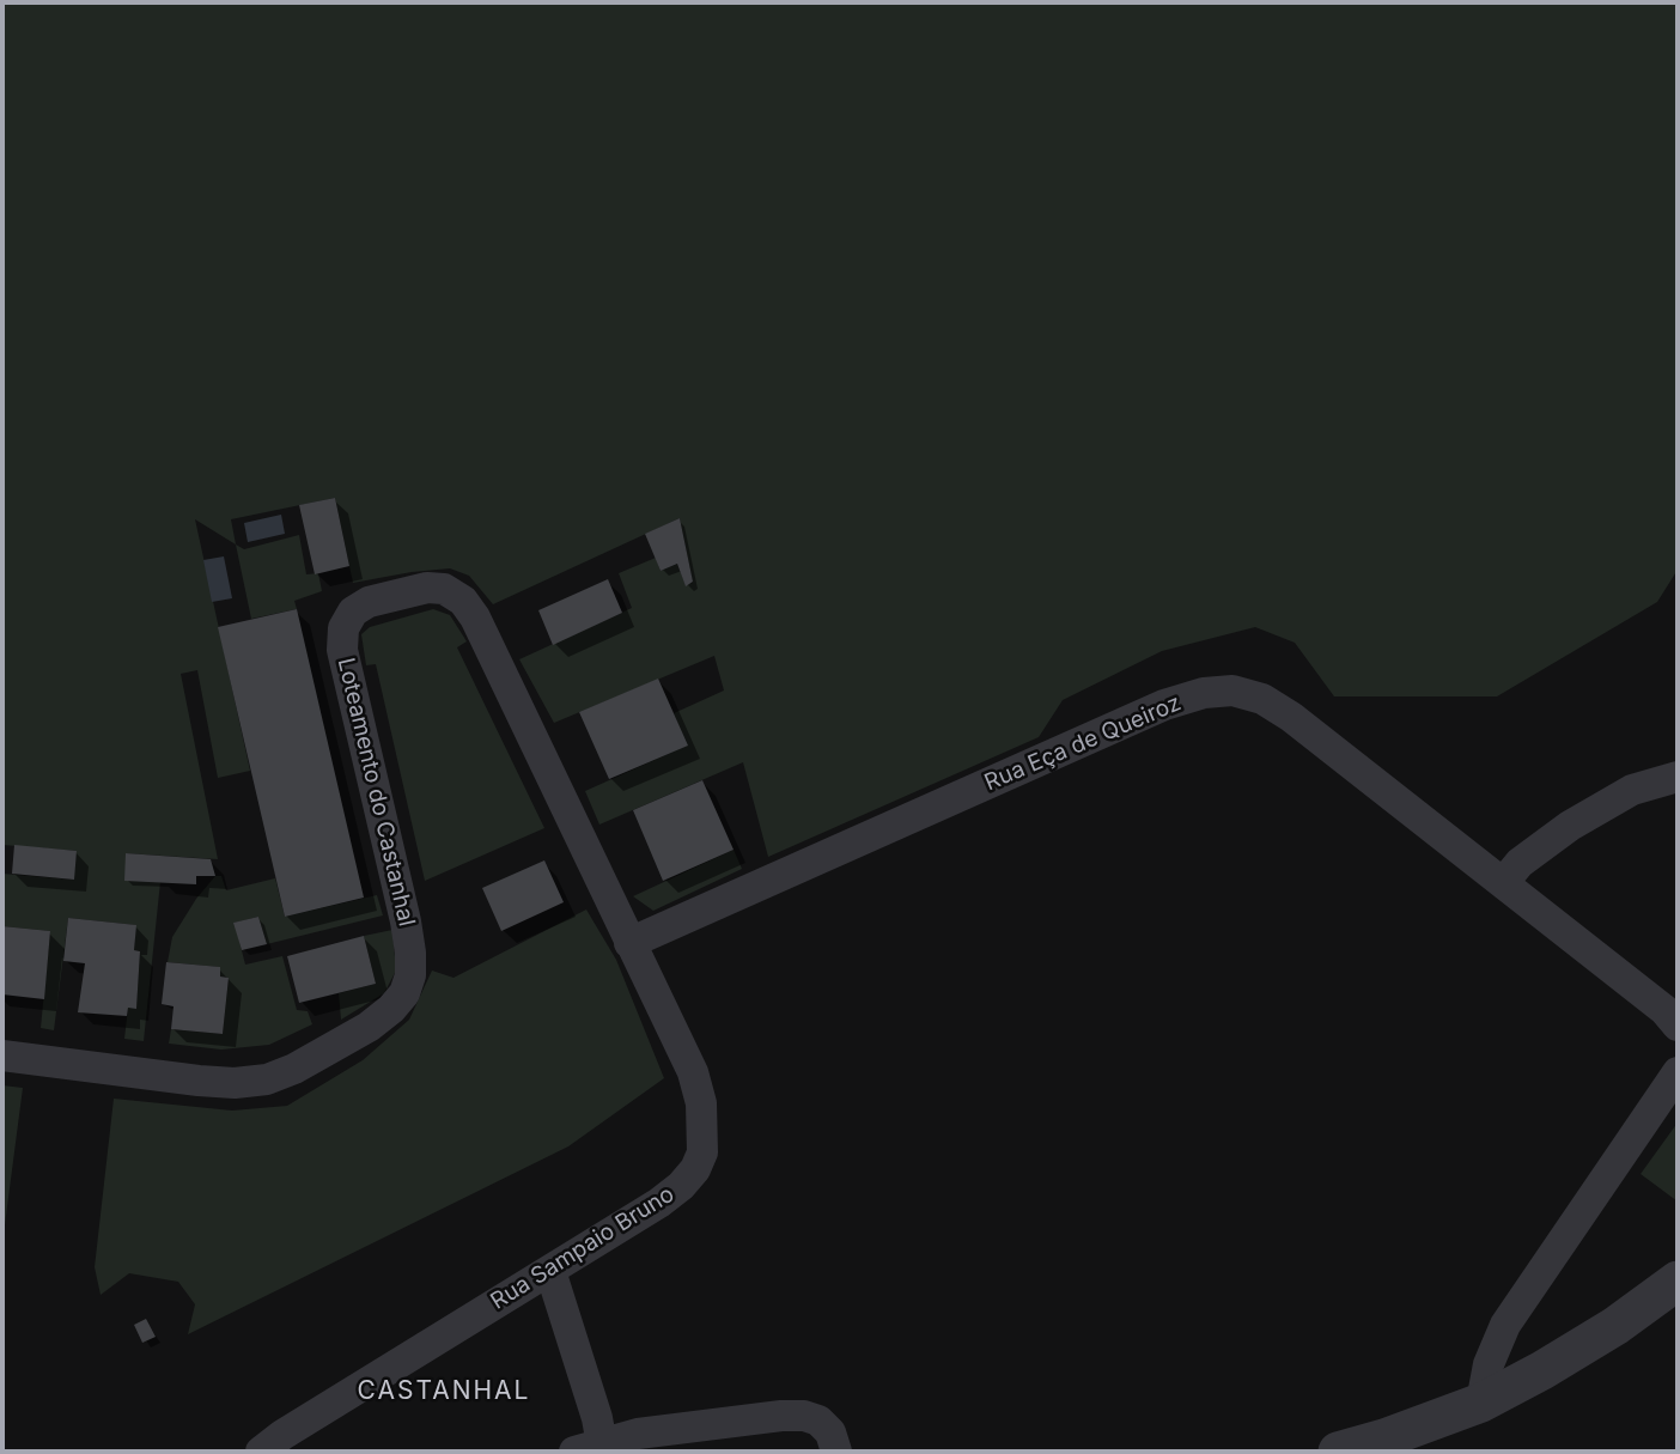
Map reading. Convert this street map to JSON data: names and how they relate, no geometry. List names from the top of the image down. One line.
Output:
{"streets":{"street":["Rua Eça de Queiroz","Loteamento do Castanhal","Rua Sampaio Bruno"]},"crossings":[["Rua Eça de Queiroz","Loteamento do Castanhal"],["Rua Eça de Queiroz","Rua Sampaio Bruno"],["Loteamento do Castanhal","Rua Sampaio Bruno"]],"districts":["CASTANHAL"]}
